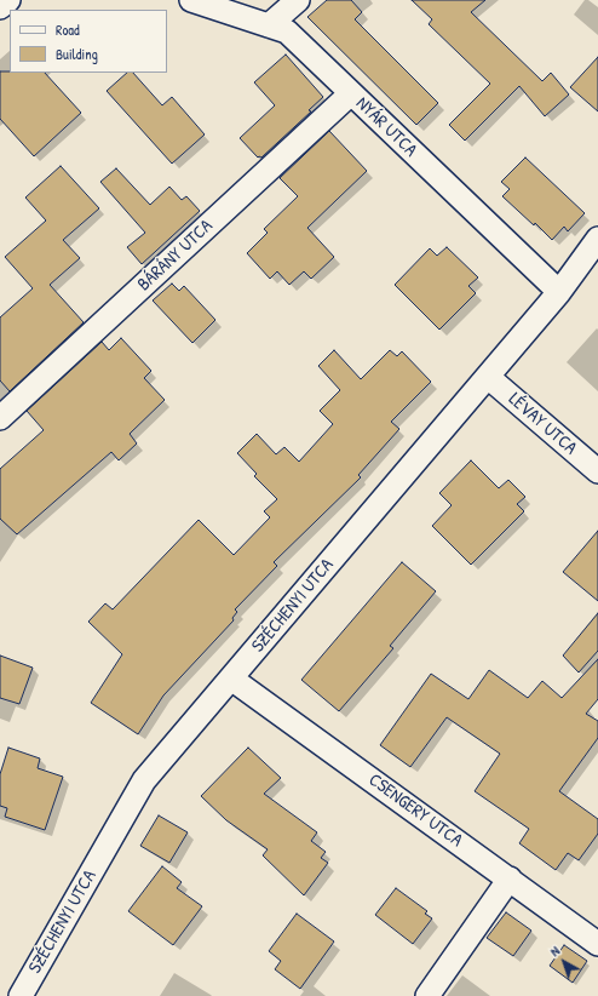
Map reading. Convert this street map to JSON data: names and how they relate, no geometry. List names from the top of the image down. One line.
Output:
{"streets":{"street":["NYÁR UTCA","BÁRÁNY UTCA","LÉVAY UTCA","SZÉCHENYI UTCA","CSENGERY UTCA"]},"crossings":[["NYÁR UTCA","BÁRÁNY UTCA"],["NYÁR UTCA","SZÉCHENYI UTCA"],["LÉVAY UTCA","SZÉCHENYI UTCA"],["SZÉCHENYI UTCA","CSENGERY UTCA"]],"legend":["Road","Building"],"north":"top left"}
